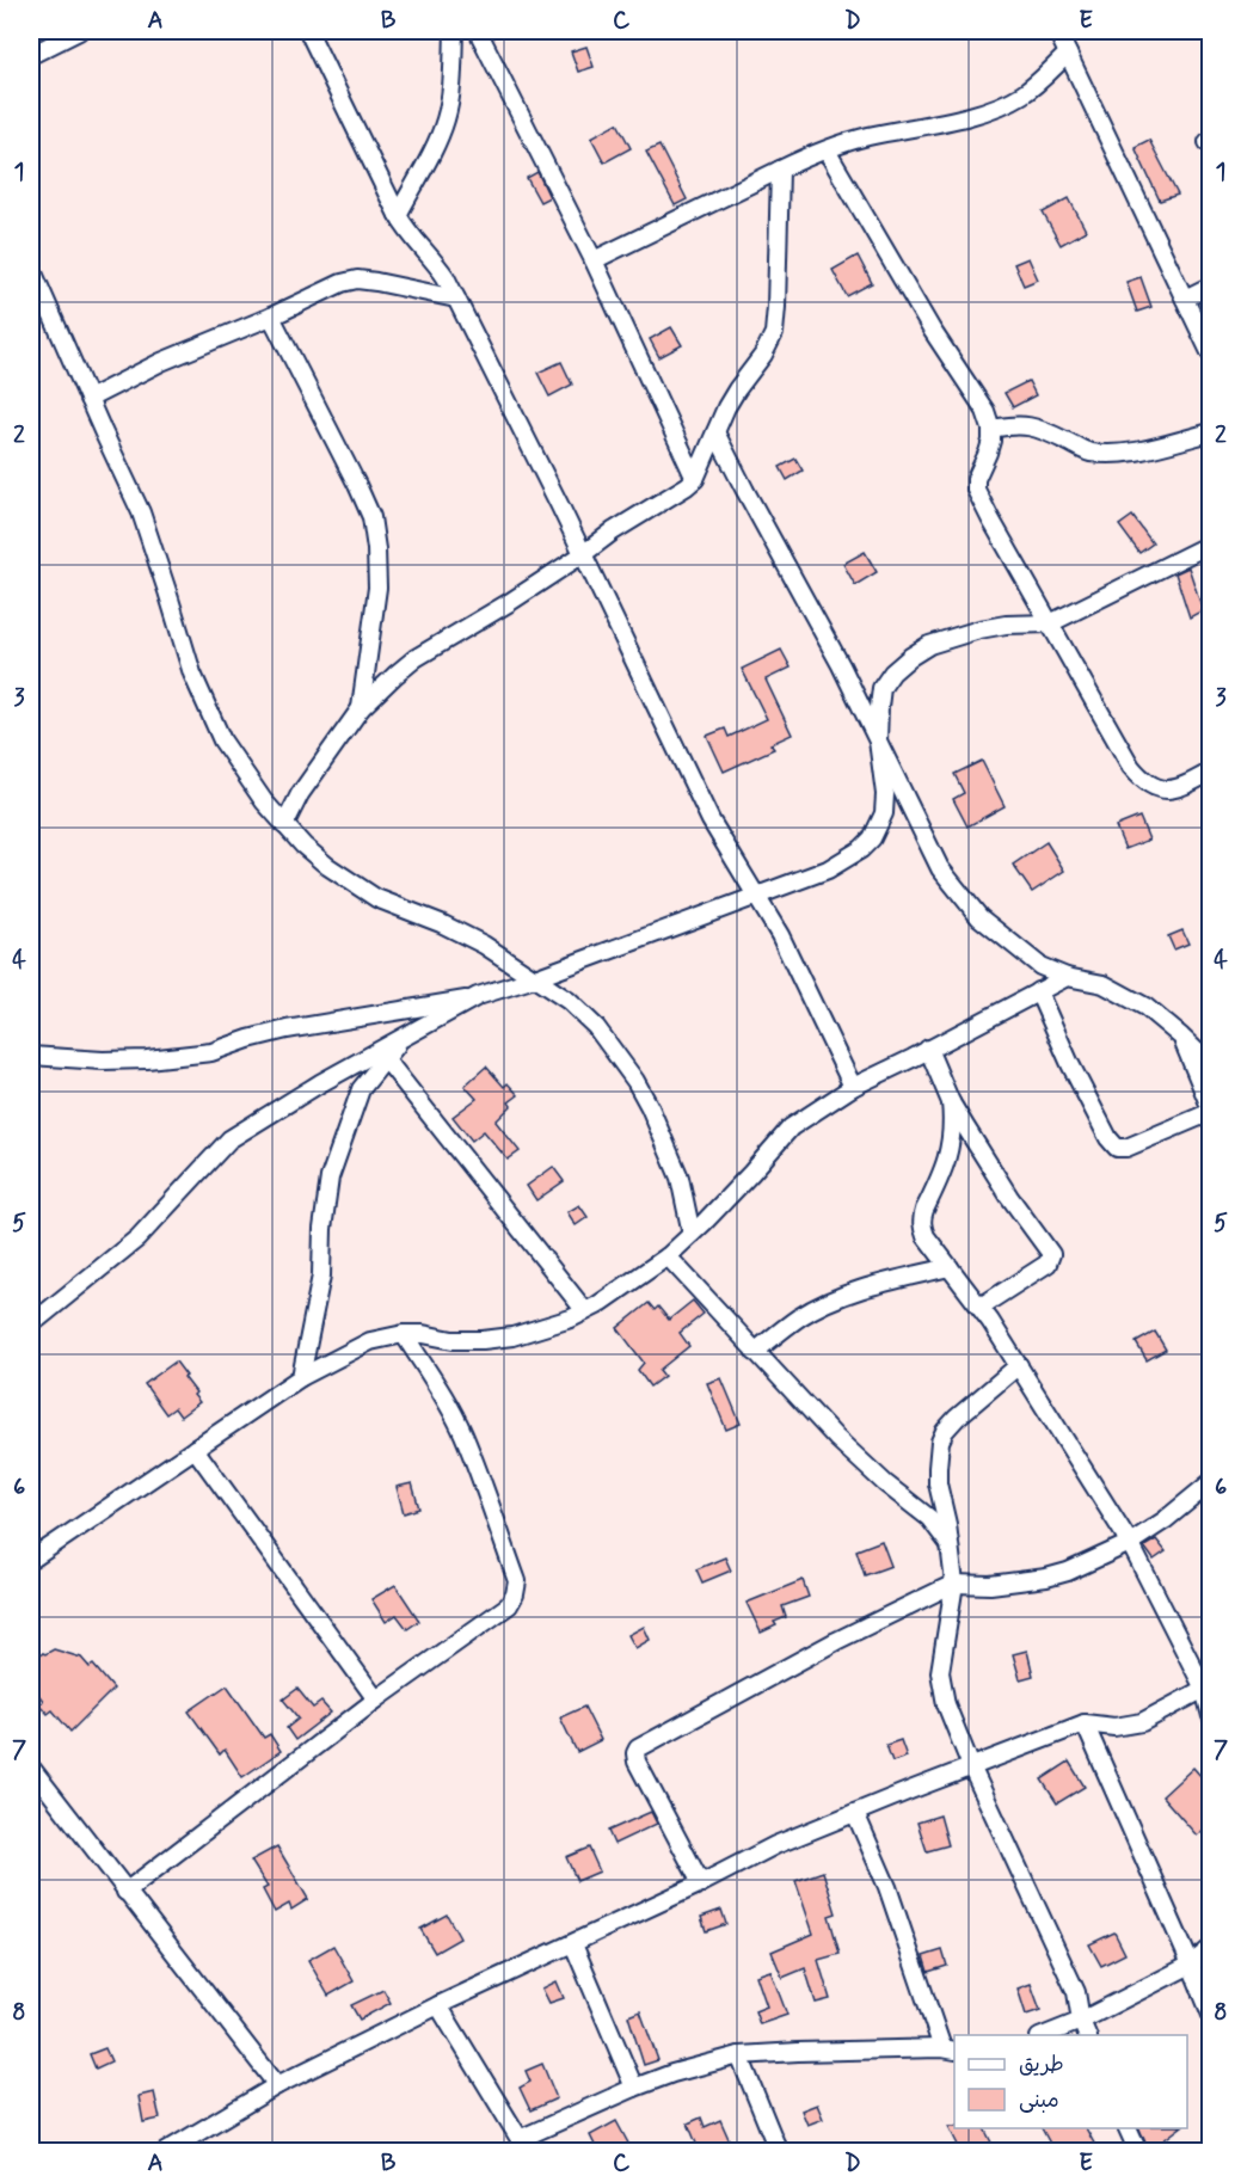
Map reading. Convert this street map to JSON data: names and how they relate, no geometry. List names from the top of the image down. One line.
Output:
{"legend":["طريق","مبنى"],"grid":{"columns":["A","B","C","D","E"],"rows":["1","2","3","4","5","6","7","8"]}}
